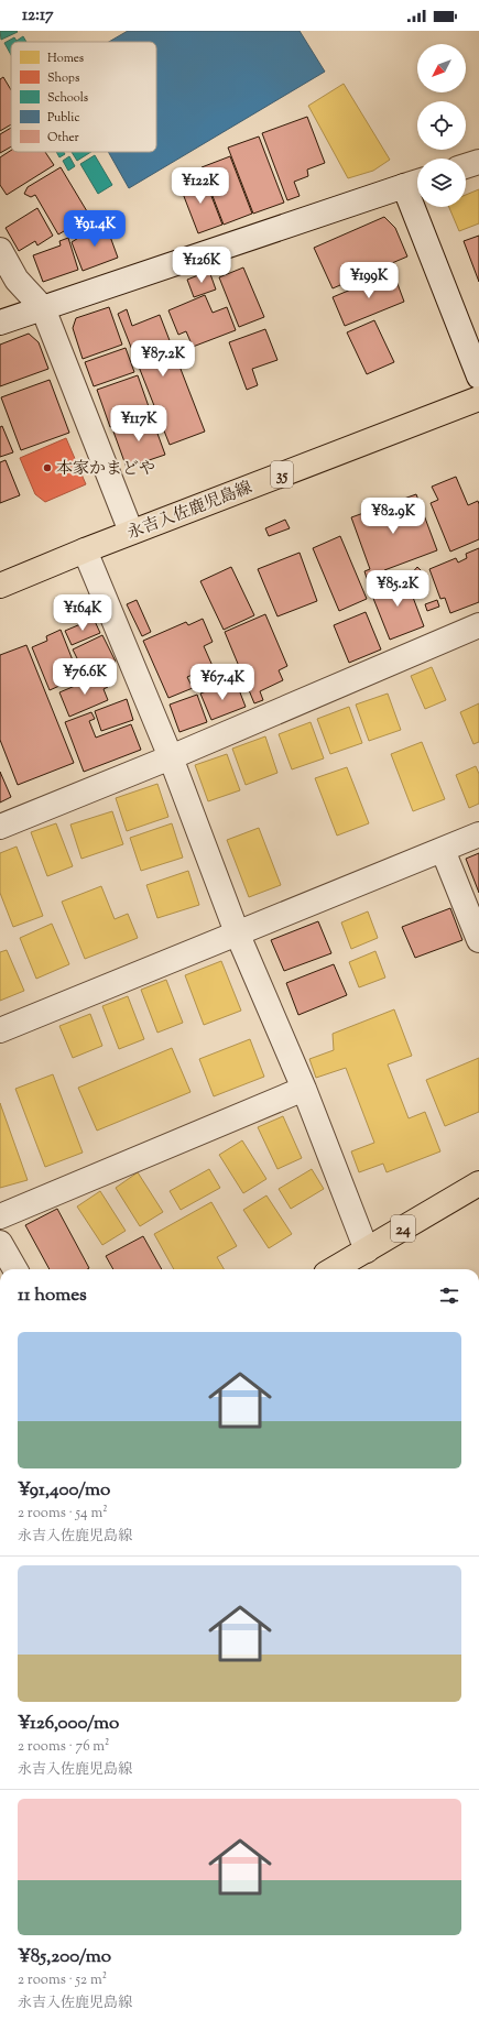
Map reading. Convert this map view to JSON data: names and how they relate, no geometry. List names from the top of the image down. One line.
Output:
{"streets":{"main road":["35","永吉入佐鹿児島線","24"]},"places":["本家かまどや"],"legend":["Homes","Shops","Schools","Public","Other"],"north":"bottom left","page":{"status":"12:17","price":["¥122K","¥91.4K","¥126K","¥199K","¥87.2K","¥117K","¥82.9K","¥85.2K","¥164K","¥76.6K","¥67.4K"],"heading":"11 homes","list":[{"name":"¥91,400/mo","note":"2 rooms · 54 m² · 永吉入佐鹿児島線"},{"name":"¥126,000/mo","note":"2 rooms · 76 m² · 永吉入佐鹿児島線"},{"name":"¥85,200/mo","note":"2 rooms · 52 m² · 永吉入佐鹿児島線"}]}}
